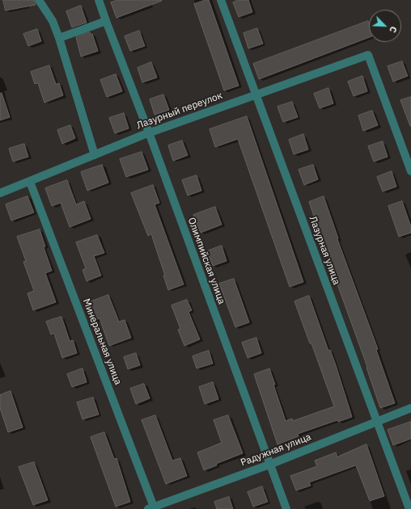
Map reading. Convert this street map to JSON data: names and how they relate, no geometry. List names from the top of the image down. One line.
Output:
{"streets":{"street":["Лазурный переулок","Лазурная улица","Олимпийская улица","Минеральная улица","Радужная улица"]},"crossings":[["Лазурный переулок","Лазурная улица"],["Лазурный переулок","Олимпийская улица"],["Лазурный переулок","Минеральная улица"],["Лазурная улица","Радужная улица"],["Олимпийская улица","Радужная улица"],["Минеральная улица","Радужная улица"]],"north":"bottom right"}
